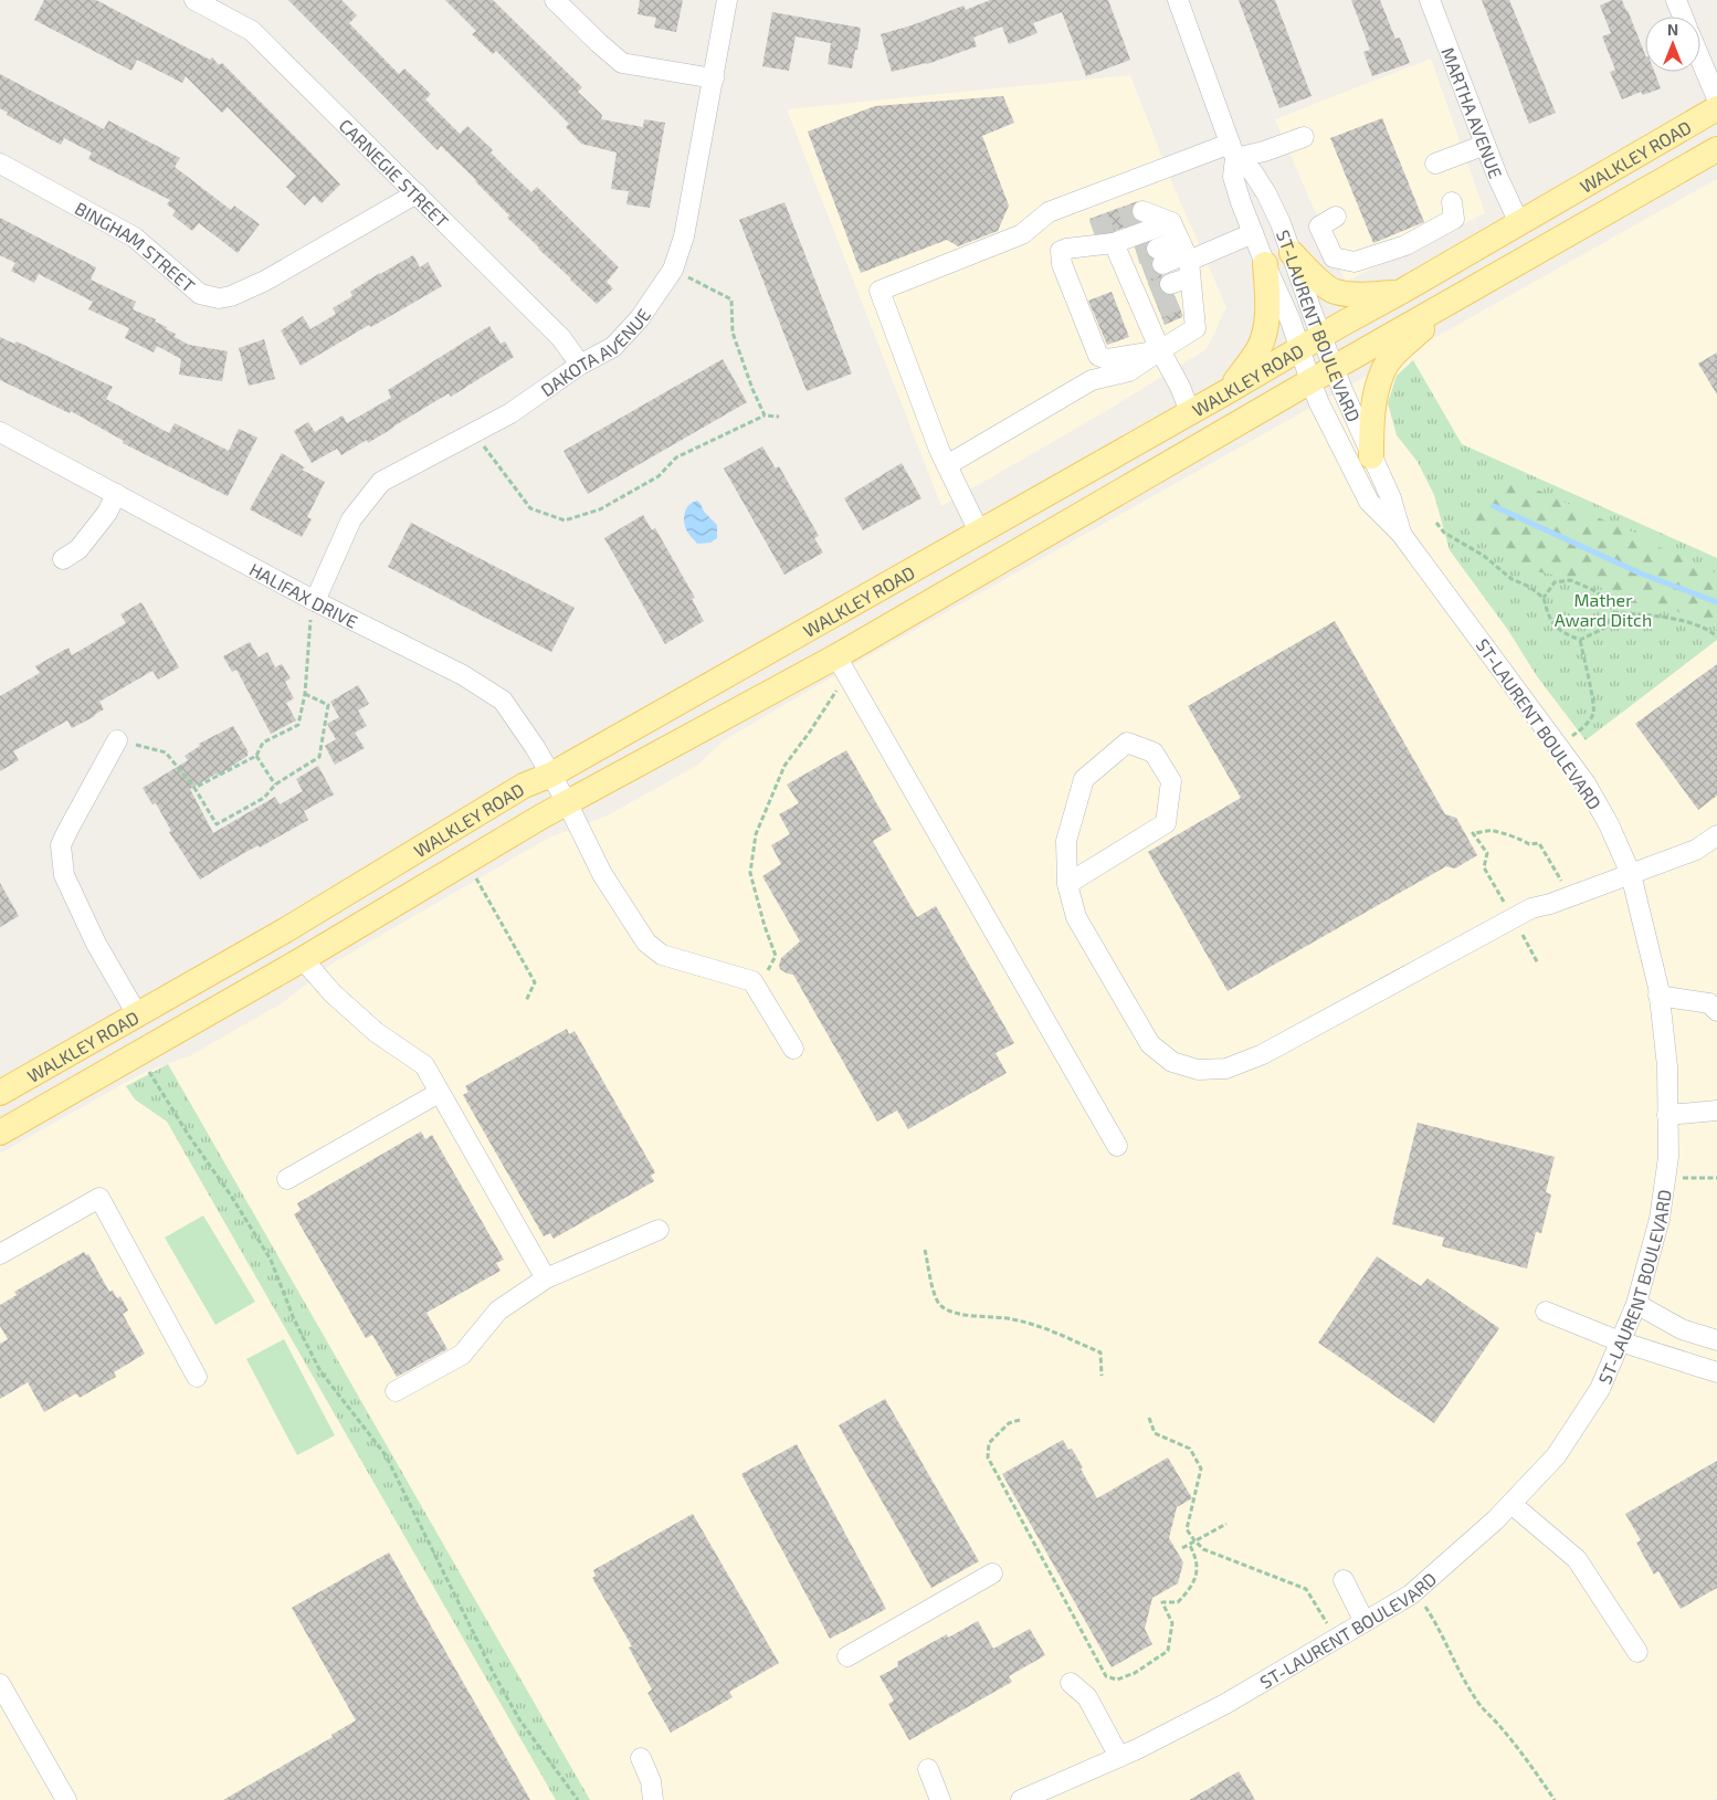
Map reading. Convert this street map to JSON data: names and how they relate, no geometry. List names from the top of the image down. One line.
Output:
{"streets":{"main road":["WALKLEY ROAD"],"street":["MARTHA AVENUE","CARNEGIE STREET","BINGHAM STREET","ST-LAURENT BOULEVARD","DAKOTA AVENUE","HALIFAX DRIVE"]},"crossings":[["MARTHA AVENUE","WALKLEY ROAD"],["WALKLEY ROAD","ST-LAURENT BOULEVARD"],["WALKLEY ROAD","HALIFAX DRIVE"],["CARNEGIE STREET","BINGHAM STREET"],["CARNEGIE STREET","DAKOTA AVENUE"],["DAKOTA AVENUE","HALIFAX DRIVE"]],"parks":["Mather Award Ditch"],"north":"top"}
